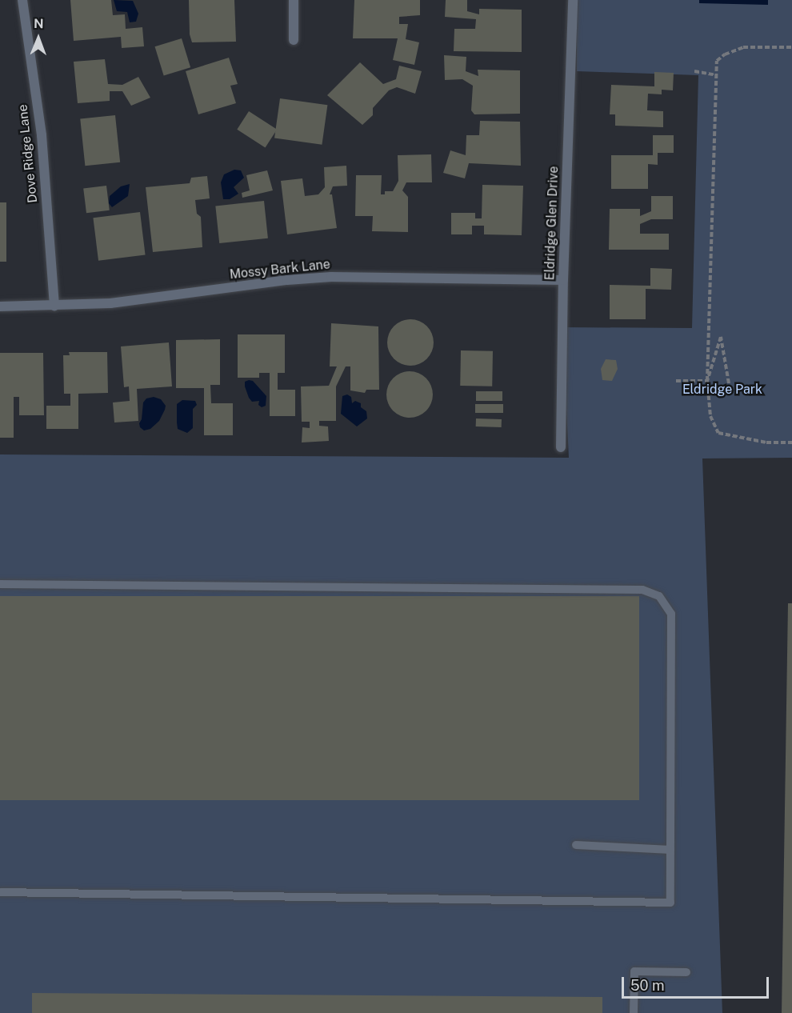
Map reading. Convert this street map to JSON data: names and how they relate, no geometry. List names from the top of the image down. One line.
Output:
{"streets":{"street":["Dove Ridge Lane","Eldridge Glen Drive","Mossy Bark Lane"]},"crossings":[["Dove Ridge Lane","Mossy Bark Lane"],["Eldridge Glen Drive","Mossy Bark Lane"]],"parks":["Eldridge Park"],"scale_bar":"50 m","north":"top"}
